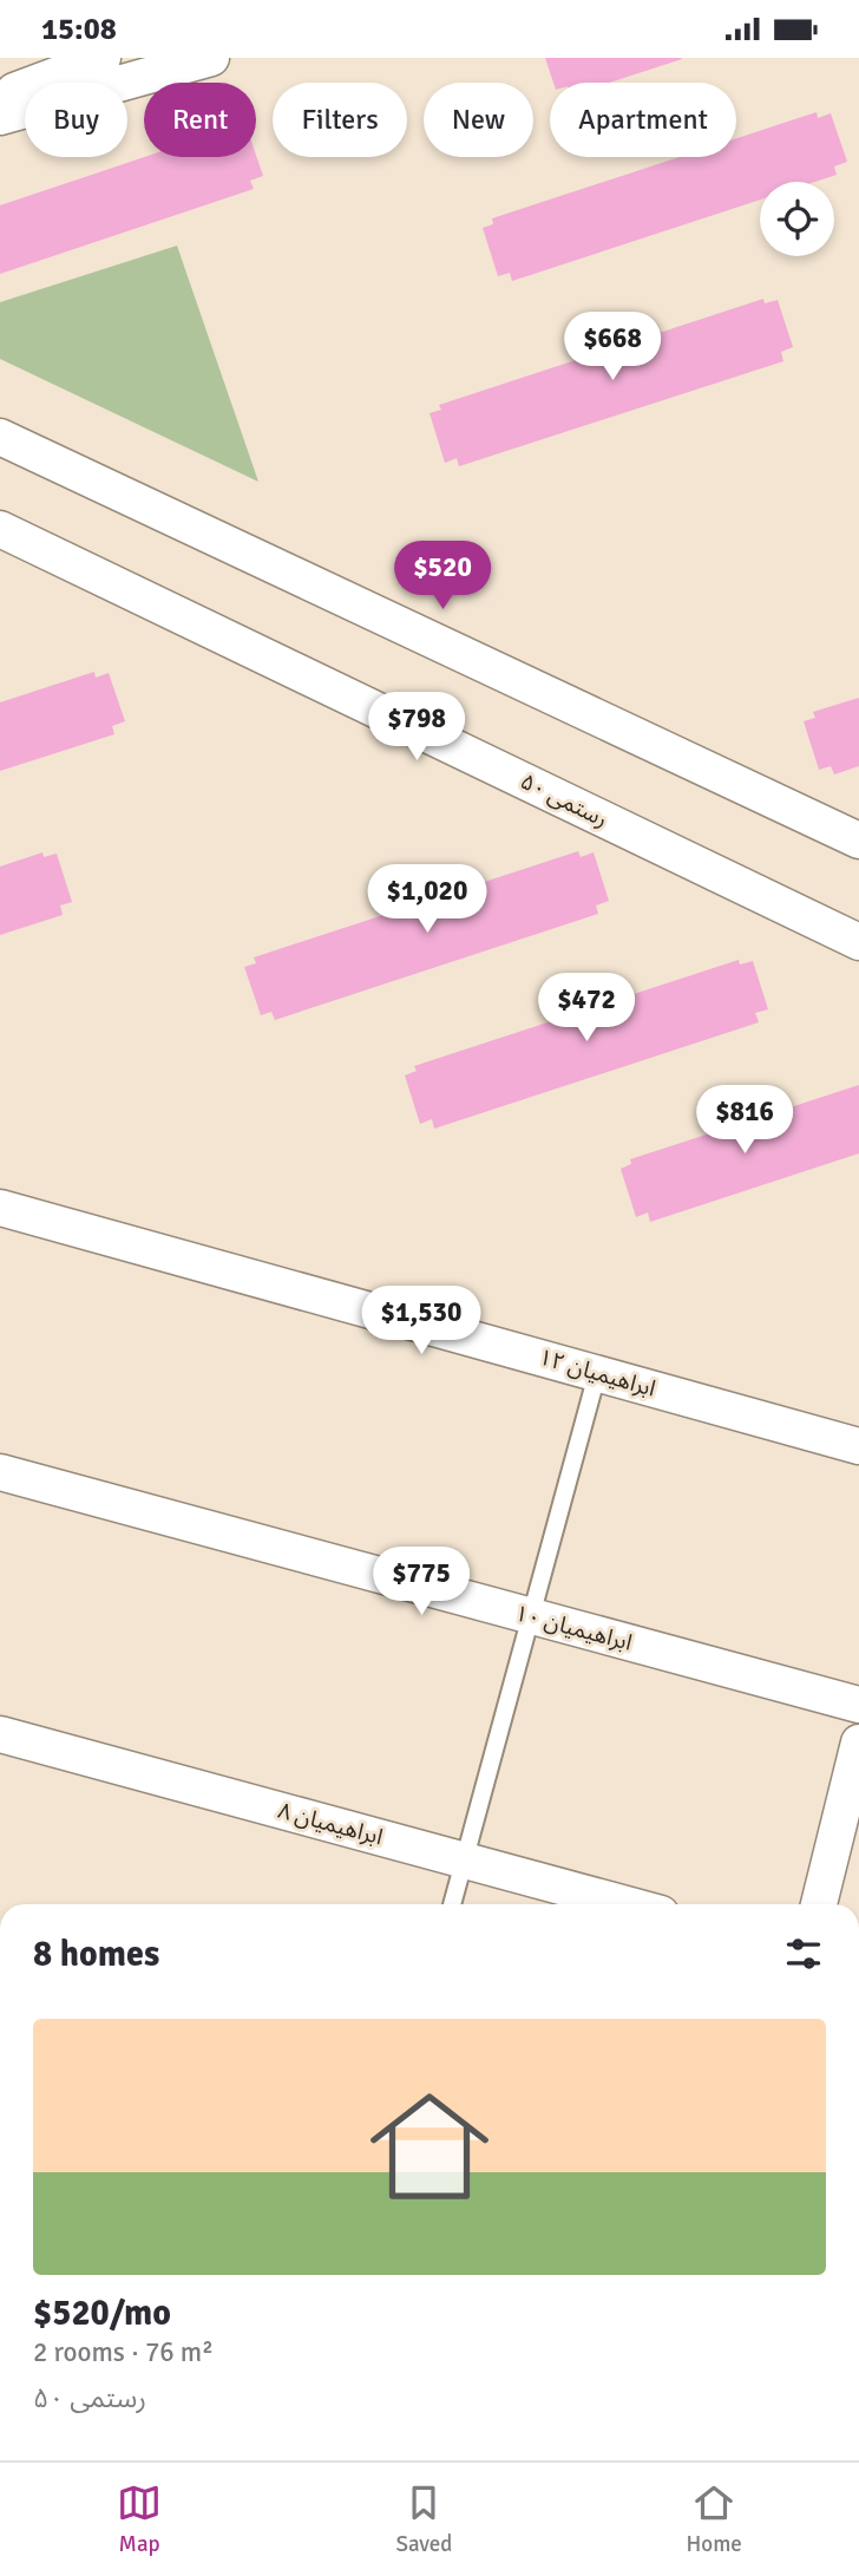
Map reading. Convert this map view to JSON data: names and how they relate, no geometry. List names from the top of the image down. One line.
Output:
{"streets":{"street":["رستمی ۵۰","ابراهیمیان ۱۲","ابراهیمیان ۱۰","ابراهیمیان ۸"]},"page":{"status":"15:08","chip":["Buy","Rent","Filters","New","Apartment"],"price":["$668","$520","$798","$1,020","$472","$816","$1,530","$775"],"heading":"8 homes","list":[{"name":"$520/mo","note":"2 rooms · 76 m² · رستمی ۵۰"}],"tabs":["Map","Saved","Home"]}}
